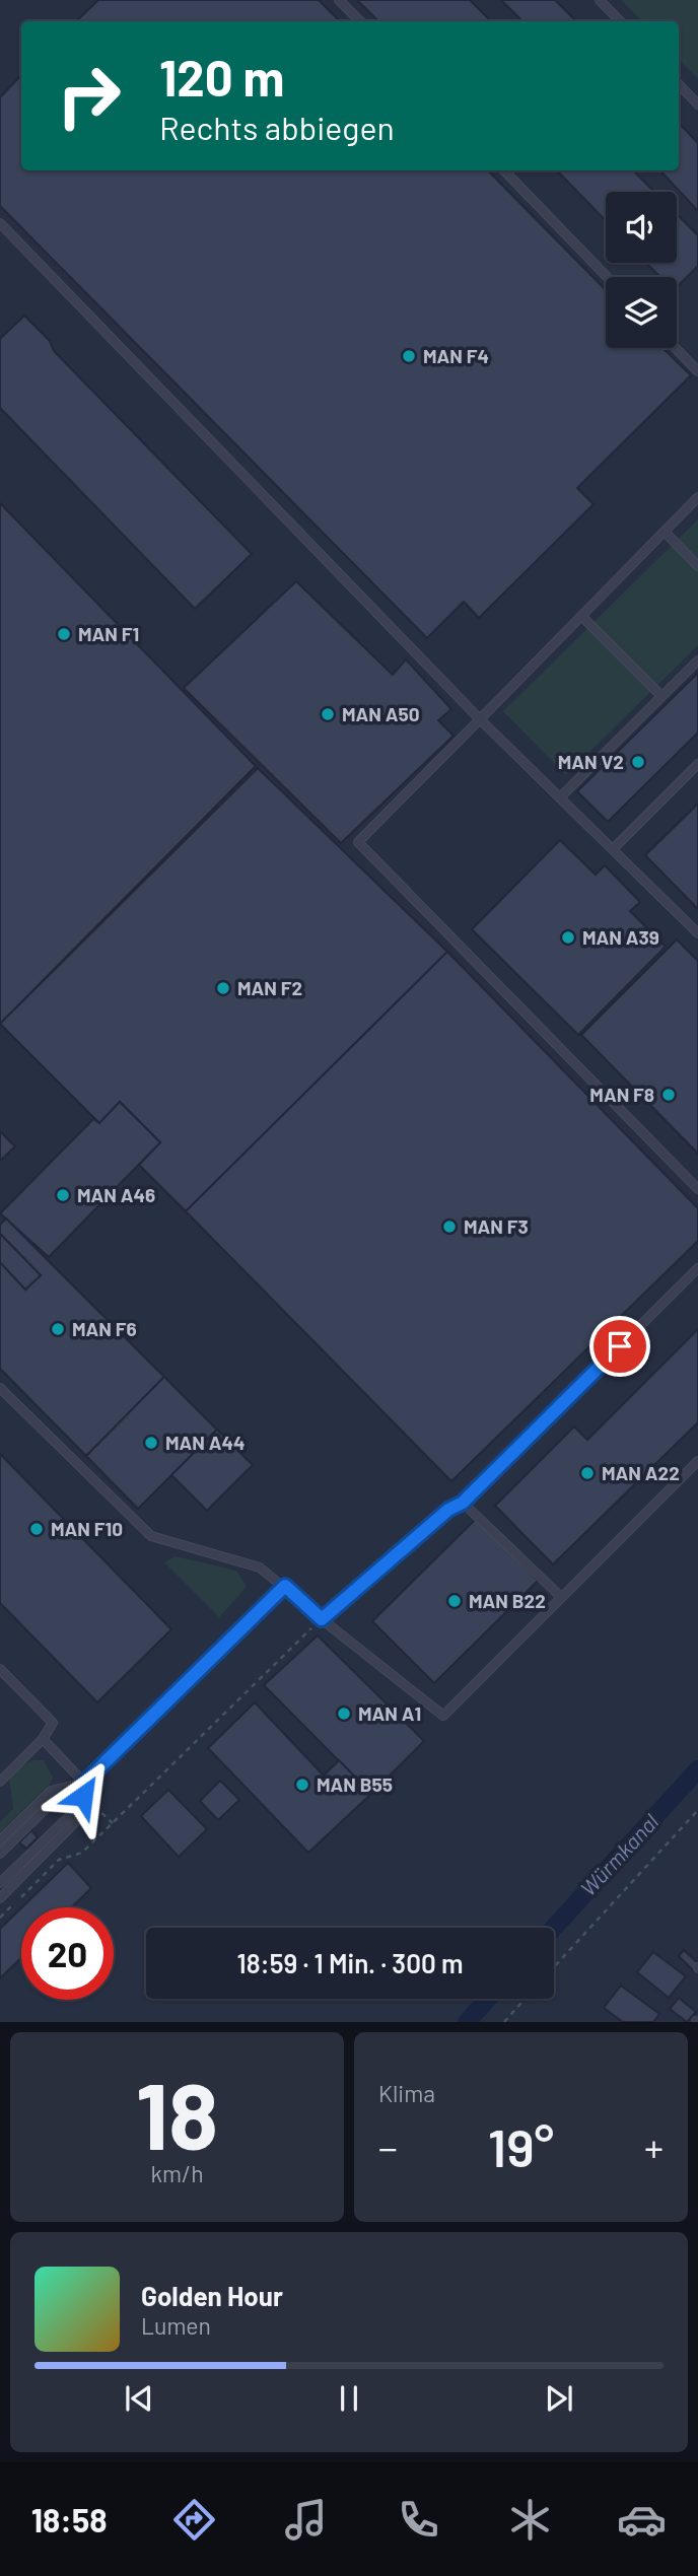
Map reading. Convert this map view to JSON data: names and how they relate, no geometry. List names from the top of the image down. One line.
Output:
{"water":["Würmkanal"],"places":["MAN F4","MAN F1","MAN A50","MAN V2","MAN A39","MAN F2","MAN F8","MAN A46","MAN F3","MAN F6","MAN A44","MAN A22","MAN F10","MAN B22","MAN A1","MAN B55"],"page":{"turn":["120 m","Rechts abbiegen"],"limit":"20","trip":"18:59 · 1 Min. · 300 m","tile":[["18","km/h"],"Klima"],"heat":["−","19°","+"],"song":["Golden Hour","Lumen"],"tabs":"18:58"}}
